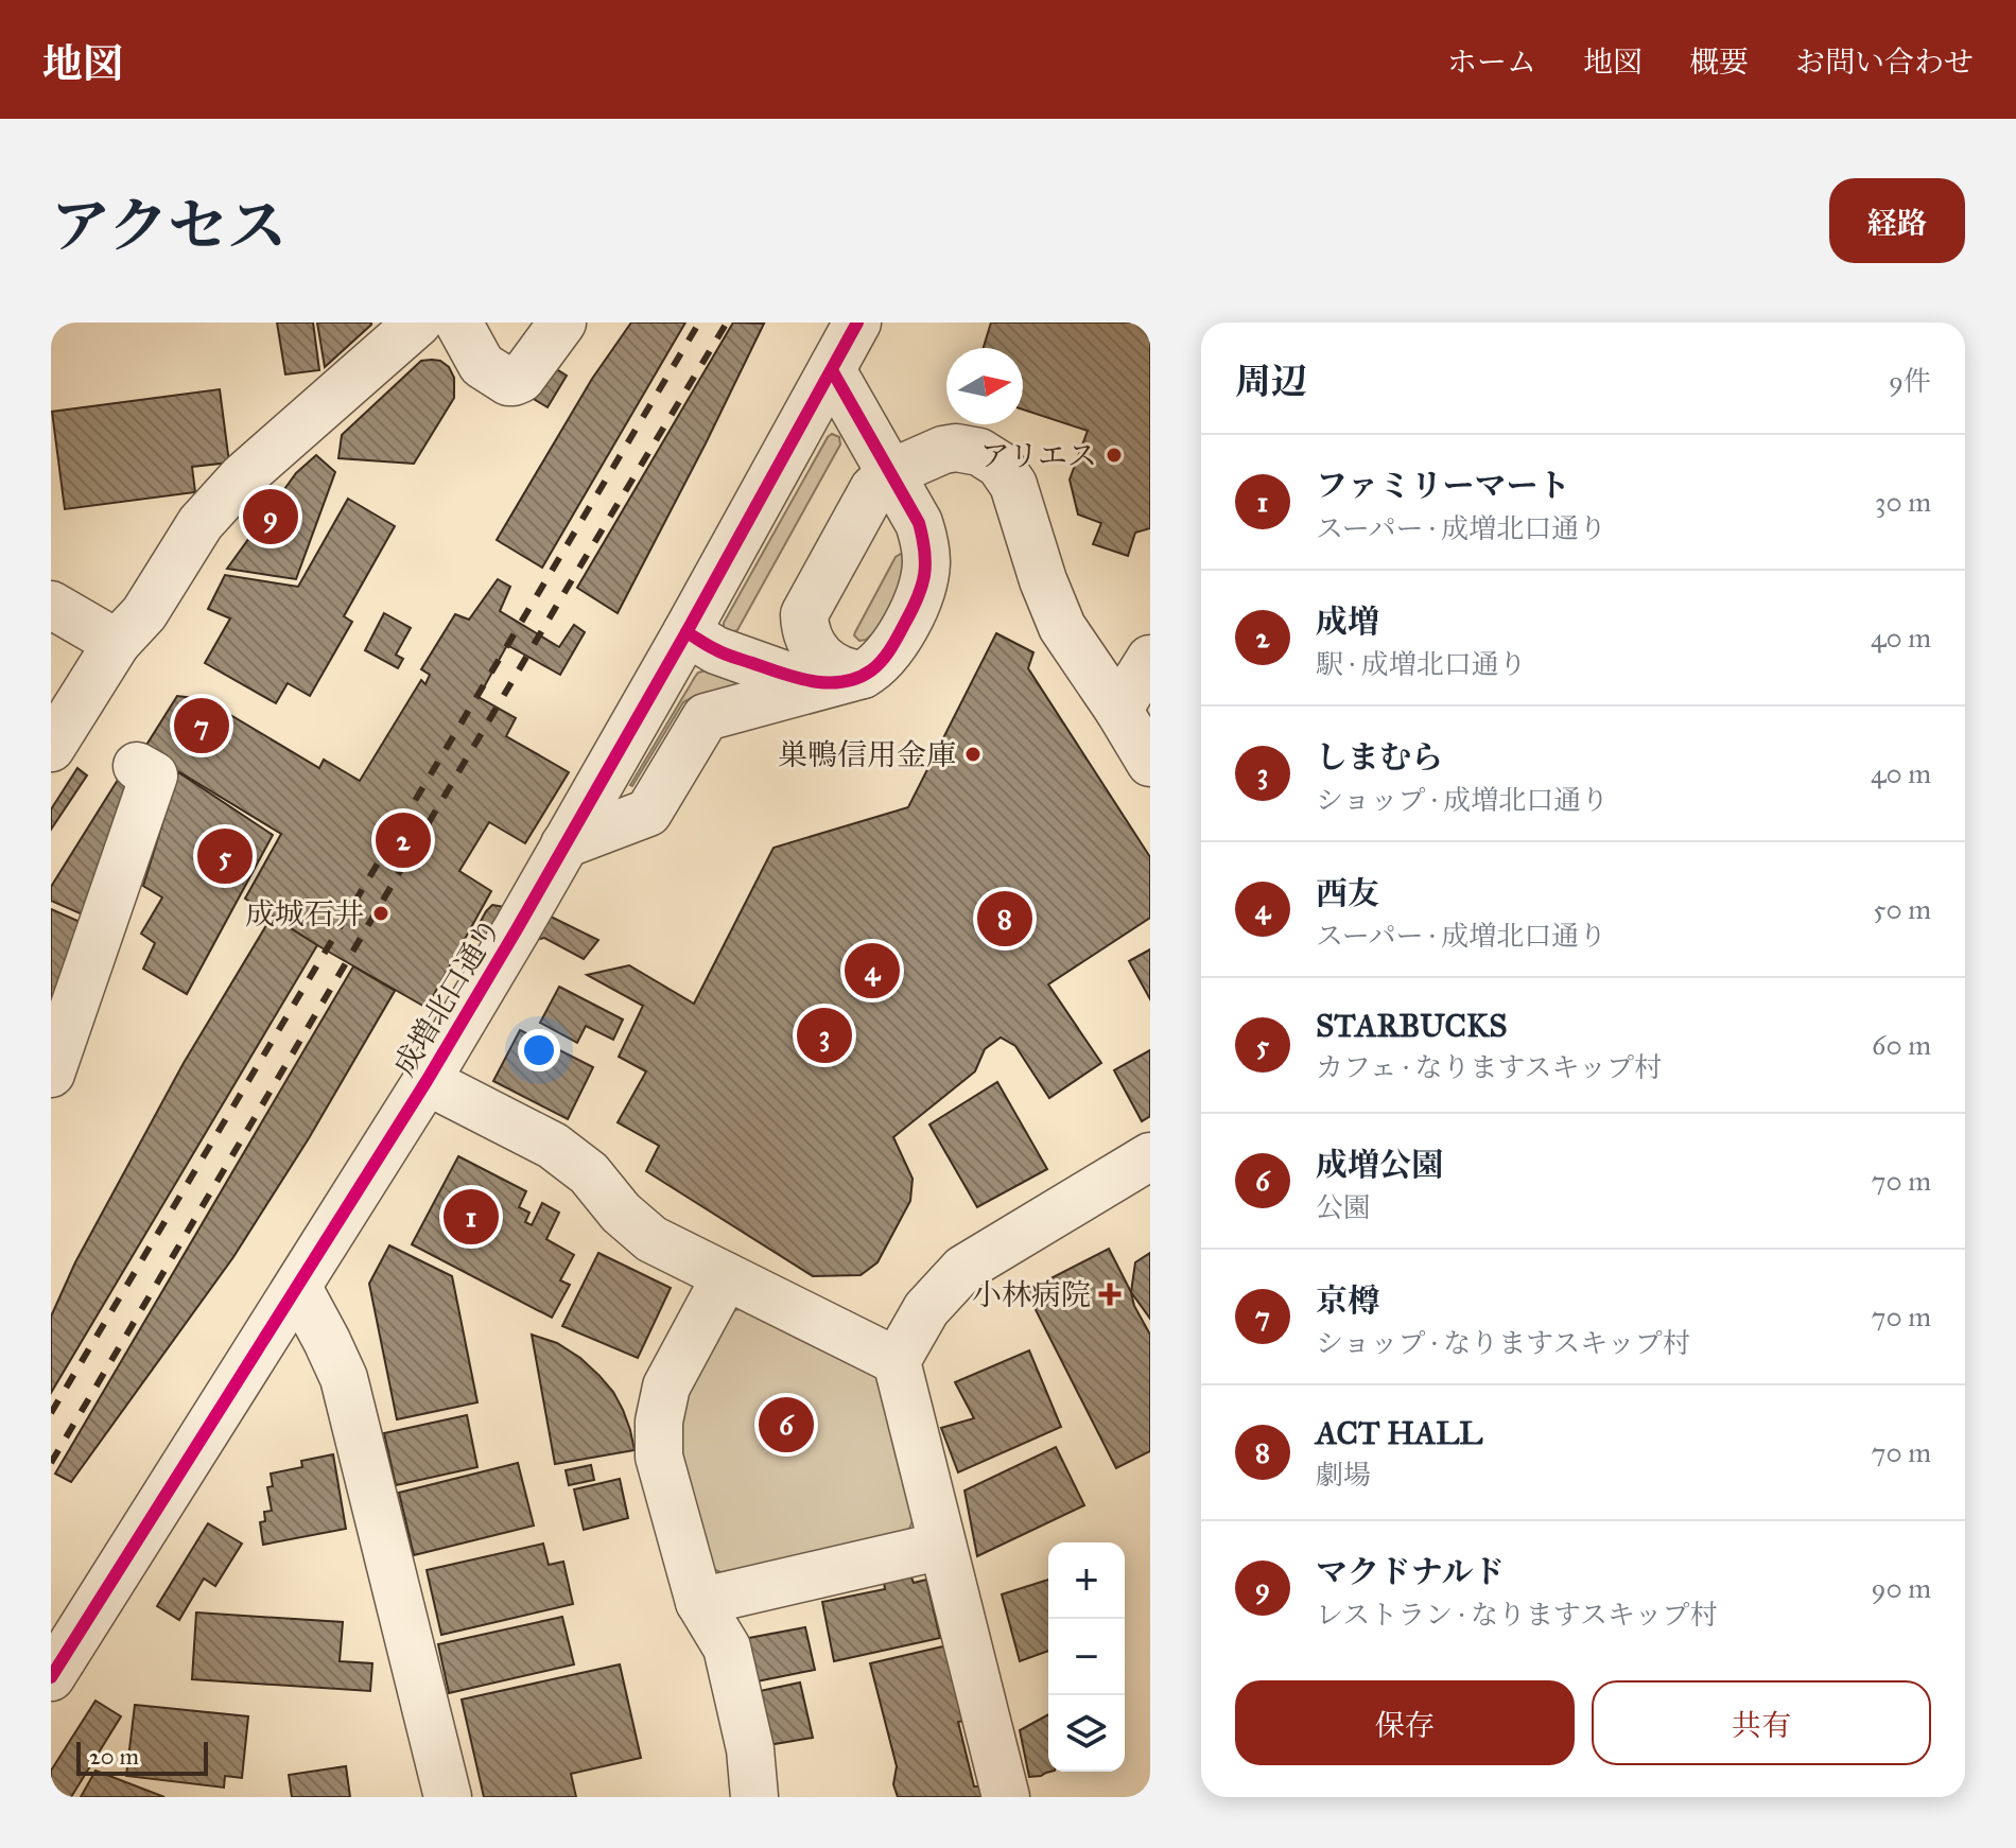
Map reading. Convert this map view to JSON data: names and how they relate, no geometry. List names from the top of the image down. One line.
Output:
{"streets":{"street":["成増北口通り"]},"places":{"other":["アリエス","巣鴨信用金庫","成城石井"],"health":["小林病院"]},"scale_bar":"20 m","north":"right","page":{"header":"地図","nav":["ホーム","地図","概要","お問い合わせ"],"title":"アクセス","buttons":["経路",["保存","共有"]],"heading":["周辺","9件"],"list":[{"mark":"1","name":"ファミリーマート","note":"スーパー · 成増北口通り","value":"30 m"},{"mark":"2","name":"成増","note":"駅 · 成増北口通り","value":"40 m"},{"mark":"3","name":"しまむら","note":"ショップ · 成増北口通り","value":"40 m"},{"mark":"4","name":"西友","note":"スーパー · 成増北口通り","value":"50 m"},{"mark":"5","name":"STARBUCKS","note":"カフェ · なりますスキップ村","value":"60 m"},{"mark":"6","name":"成増公園","note":"公園","value":"70 m"},{"mark":"7","name":"京樽","note":"ショップ · なりますスキップ村","value":"70 m"},{"mark":"8","name":"ACT HALL","note":"劇場","value":"70 m"},{"mark":"9","name":"マクドナルド","note":"レストラン · なりますスキップ村","value":"90 m"}],"pins":["9","7","2","5","8","4","3","1","6"],"map_buttons":["+","−"],"scale":"20 m"}}
